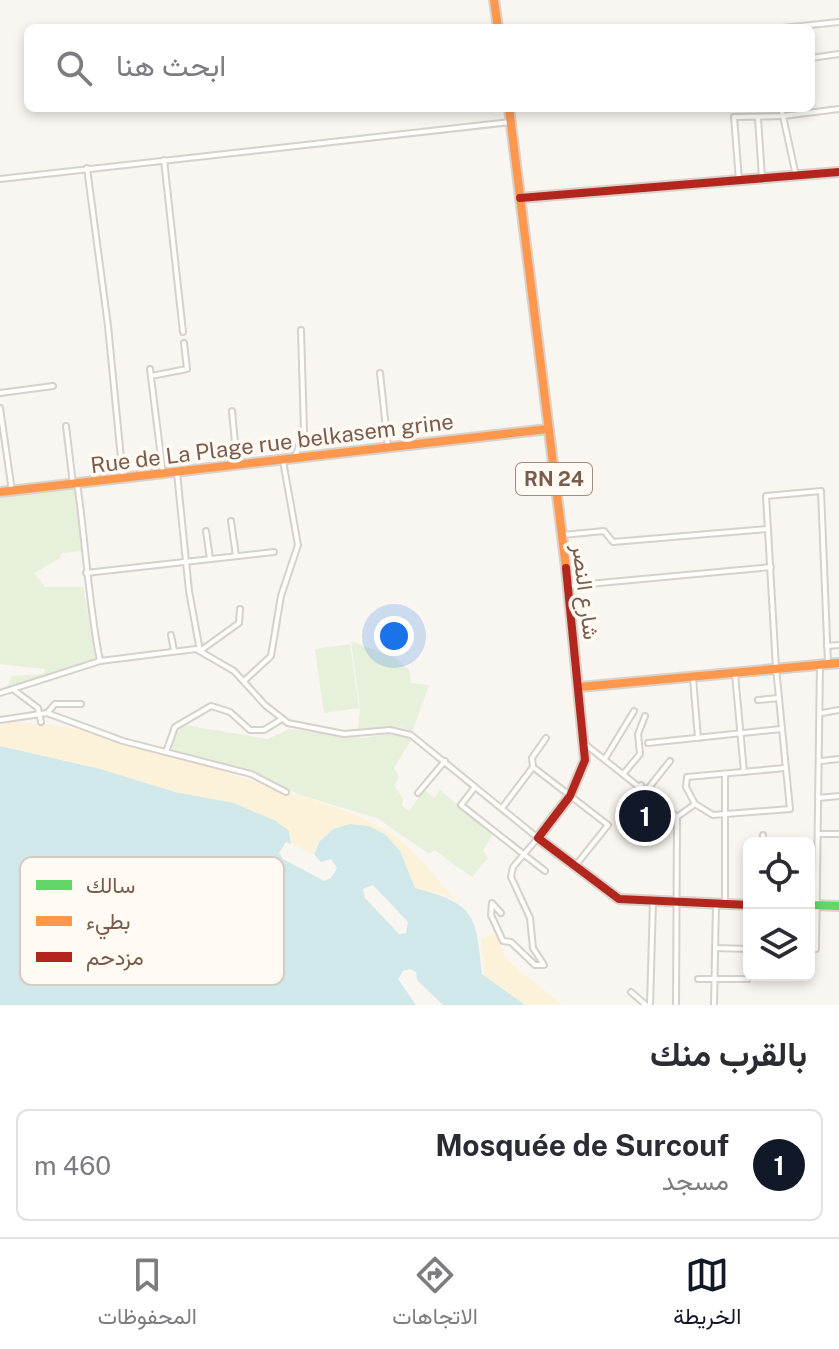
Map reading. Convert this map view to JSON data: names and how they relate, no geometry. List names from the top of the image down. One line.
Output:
{"streets":{"main road":["Rue de La Plage rue belkasem grine","RN 24","شارع النصر"]},"crossings":[["Rue de La Plage rue belkasem grine","شارع النصر"]],"legend":["سالك","بطيء","مزدحم"],"page":{"search":"ابحث هنا","pins":"1","heading":"بالقرب منك","list":[{"mark":"1","name":"Mosquée de Surcouf","note":"مسجد","value":"460 m"}],"nav":["الخريطة","الاتجاهات","المحفوظات"]}}
